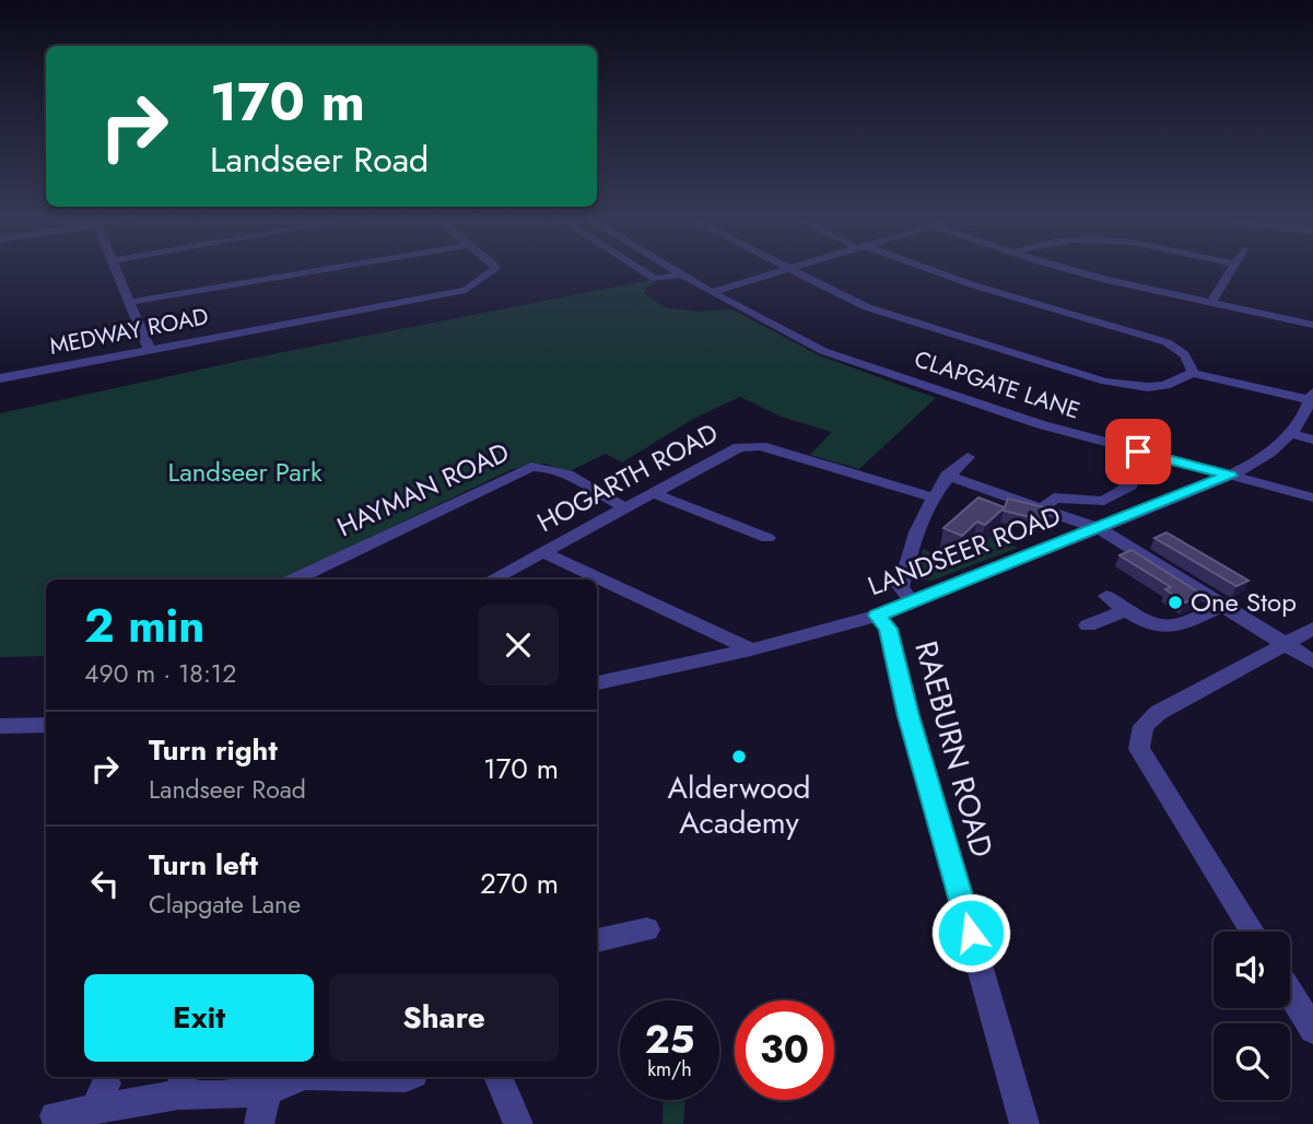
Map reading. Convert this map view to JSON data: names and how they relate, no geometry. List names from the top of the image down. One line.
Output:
{"streets":{"street":["MEDWAY ROAD","CLAPGATE LANE","HOGARTH ROAD","HAYMAN ROAD","LANDSEER ROAD","RAEBURN ROAD"]},"crossings":[["CLAPGATE LANE","LANDSEER ROAD"],["HOGARTH ROAD","HAYMAN ROAD"],["LANDSEER ROAD","RAEBURN ROAD"]],"parks":["Landseer Park"],"places":["One Stop","Alderwood Academy"],"page":{"turn":["170 m","Landseer Road"],"heading":["2 min","490 m · 18:12"],"list":[{"name":"Turn right","note":"Landseer Road","value":"170 m"},{"name":"Turn left","note":"Clapgate Lane","value":"270 m"}],"buttons":["Exit","Share"],"speed":"25 km/h","limit":"30"}}
